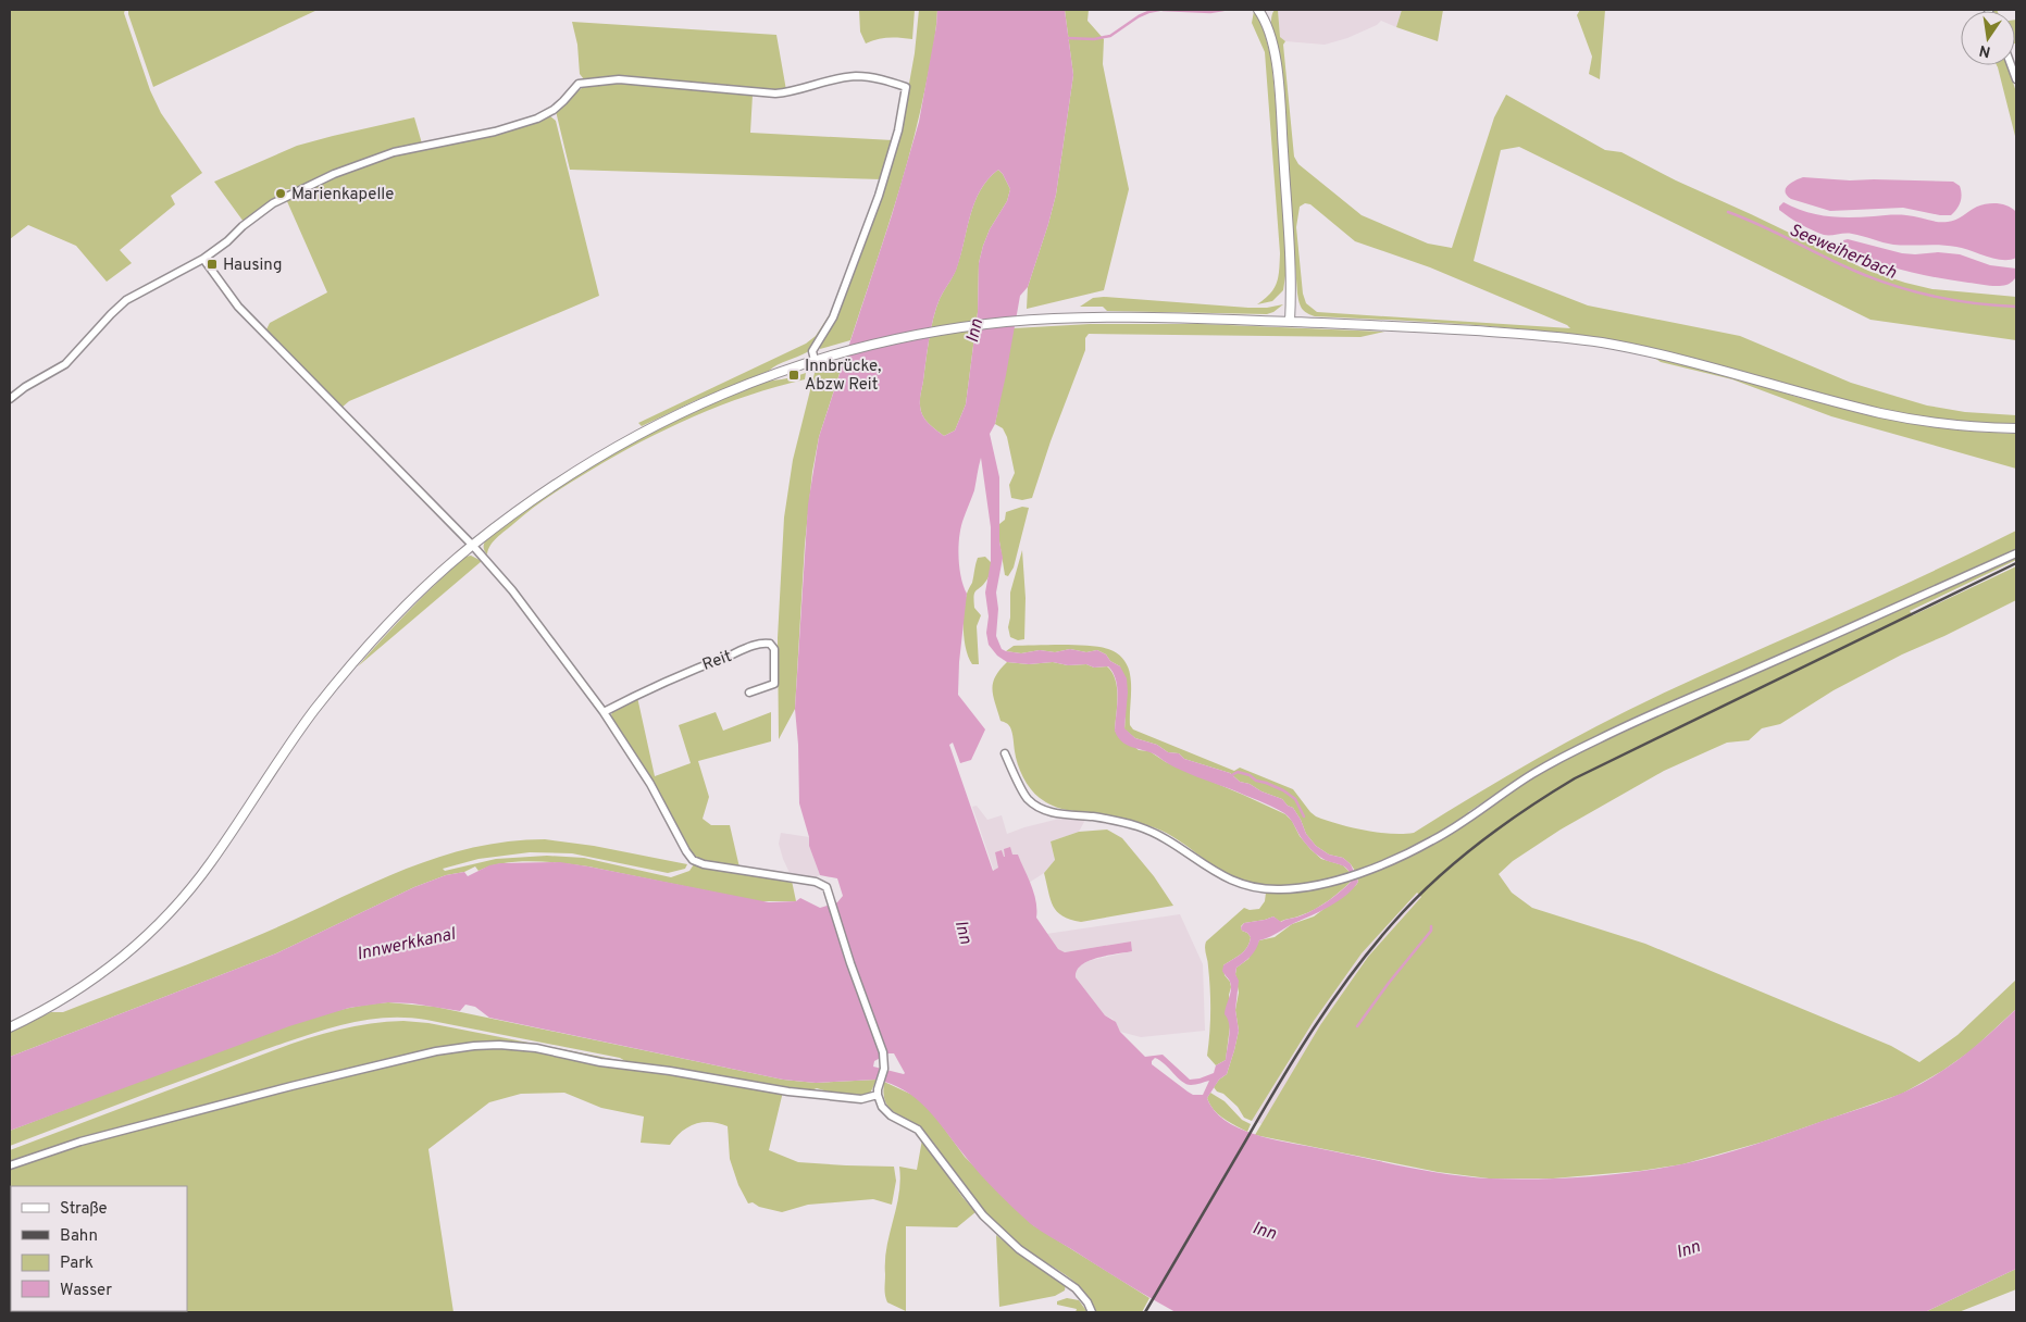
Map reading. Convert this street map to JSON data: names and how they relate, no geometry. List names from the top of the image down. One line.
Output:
{"streets":{"street":["Reit"]},"water":["Seeweiherbach","Inn","Innwerkkanal"],"places":{"other":["Marienkapelle"],"transit":["Hausing","Innbrücke, Abzw Reit"]},"legend":["Straße","Bahn","Park","Wasser"],"north":"bottom"}
